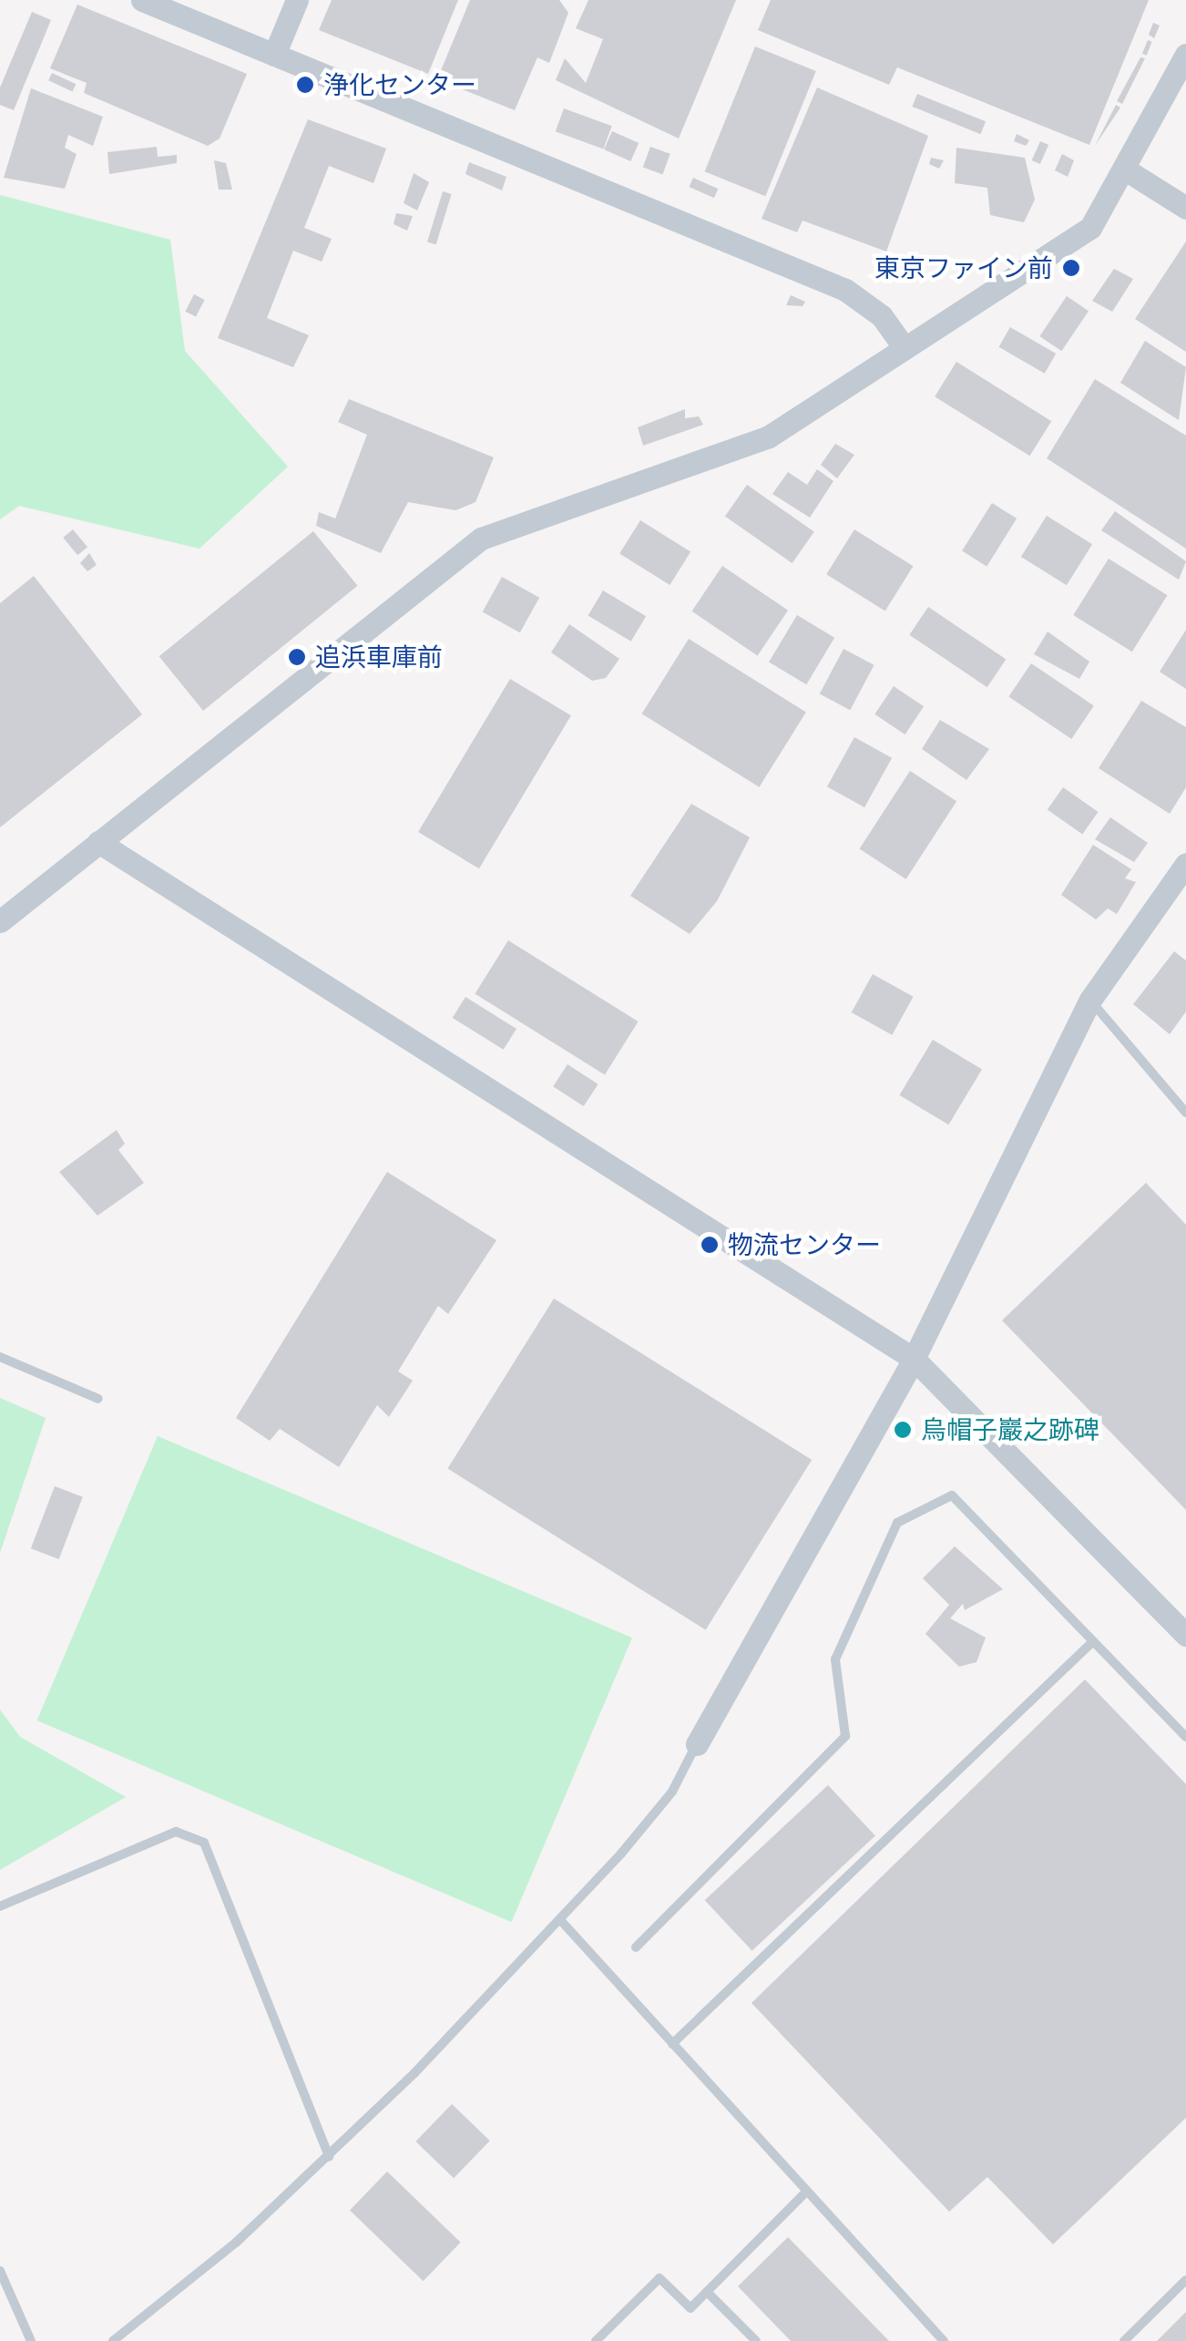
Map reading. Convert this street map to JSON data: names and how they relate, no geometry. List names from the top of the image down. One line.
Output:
{"places":["浄化センター","東京ファイン前","追浜車庫前","物流センター","烏帽子巖之跡碑"]}
